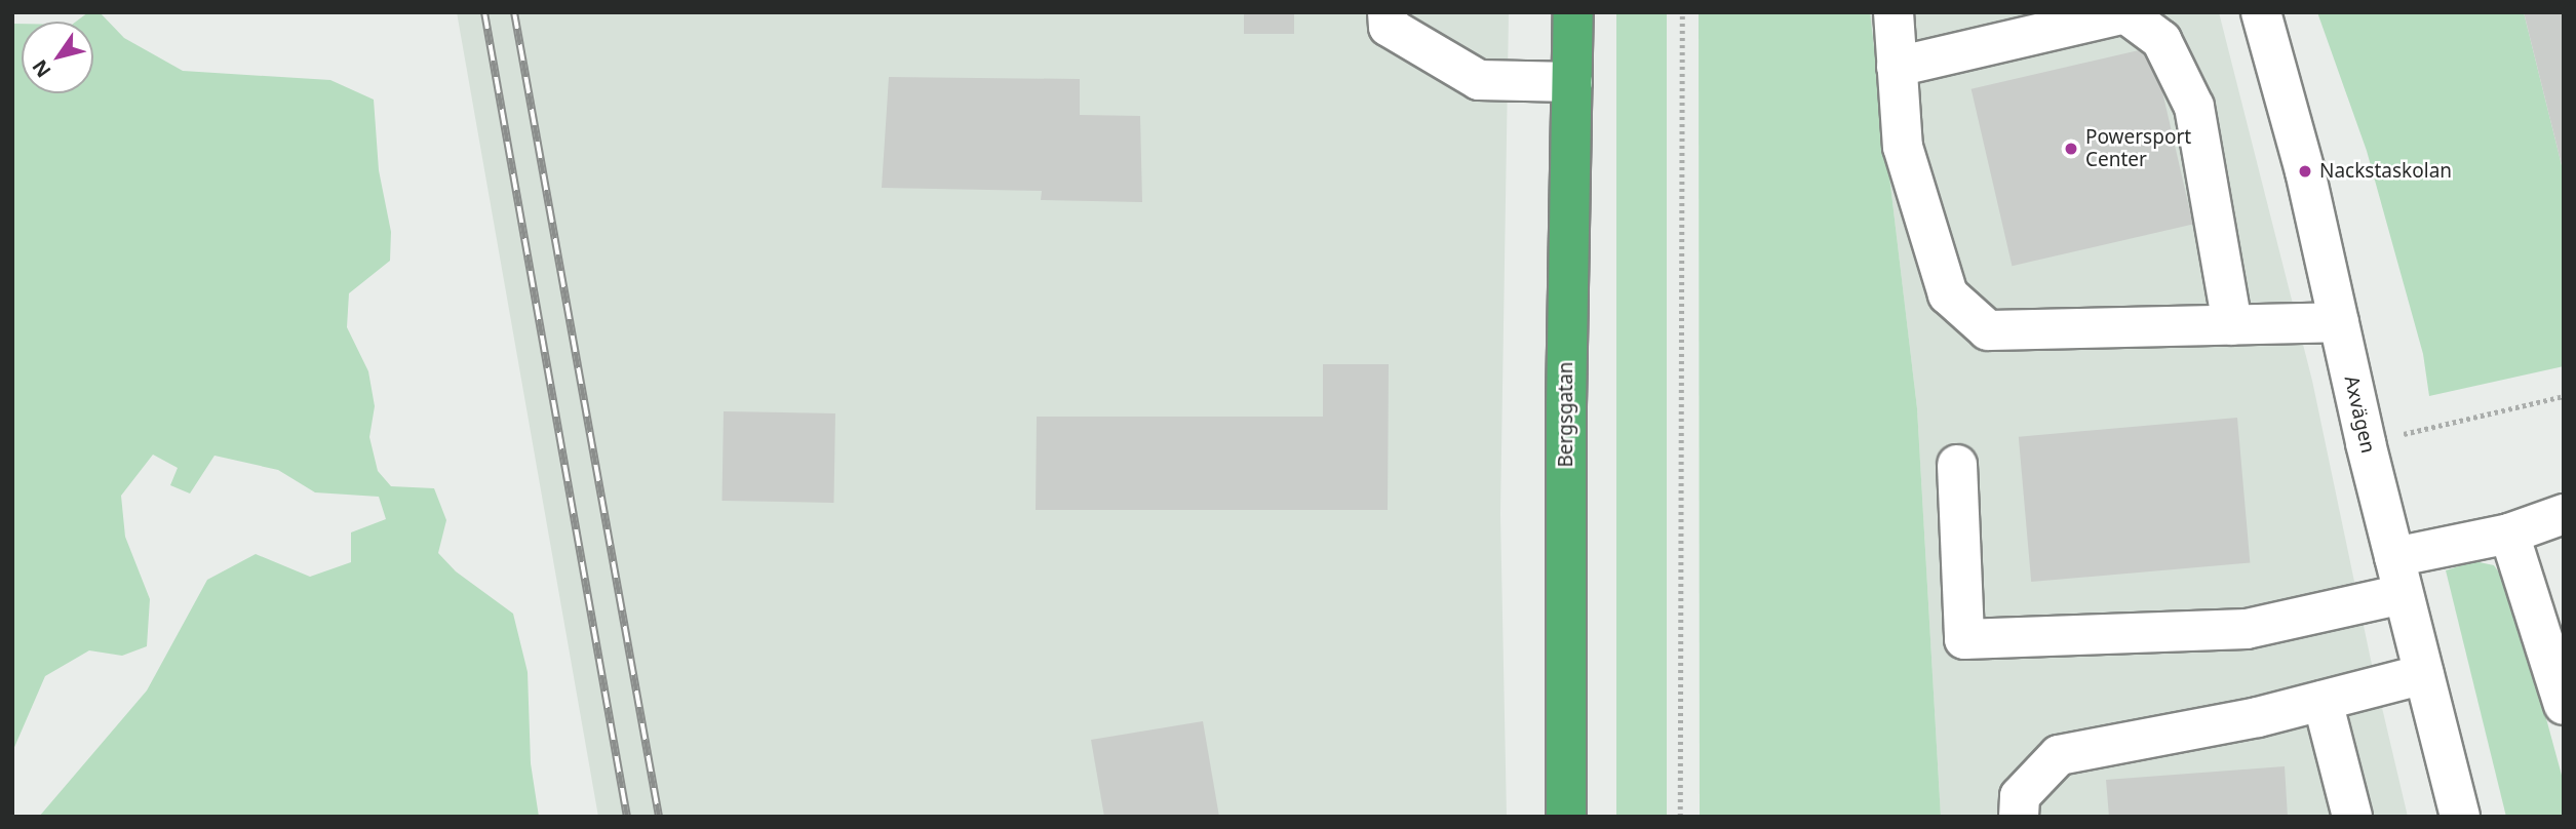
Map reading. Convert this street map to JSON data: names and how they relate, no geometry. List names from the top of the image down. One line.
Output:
{"streets":{"highway":["Bergsgatan"],"street":["Axvägen"]},"places":["Powersport Center","Nackstaskolan"],"north":"bottom left"}
